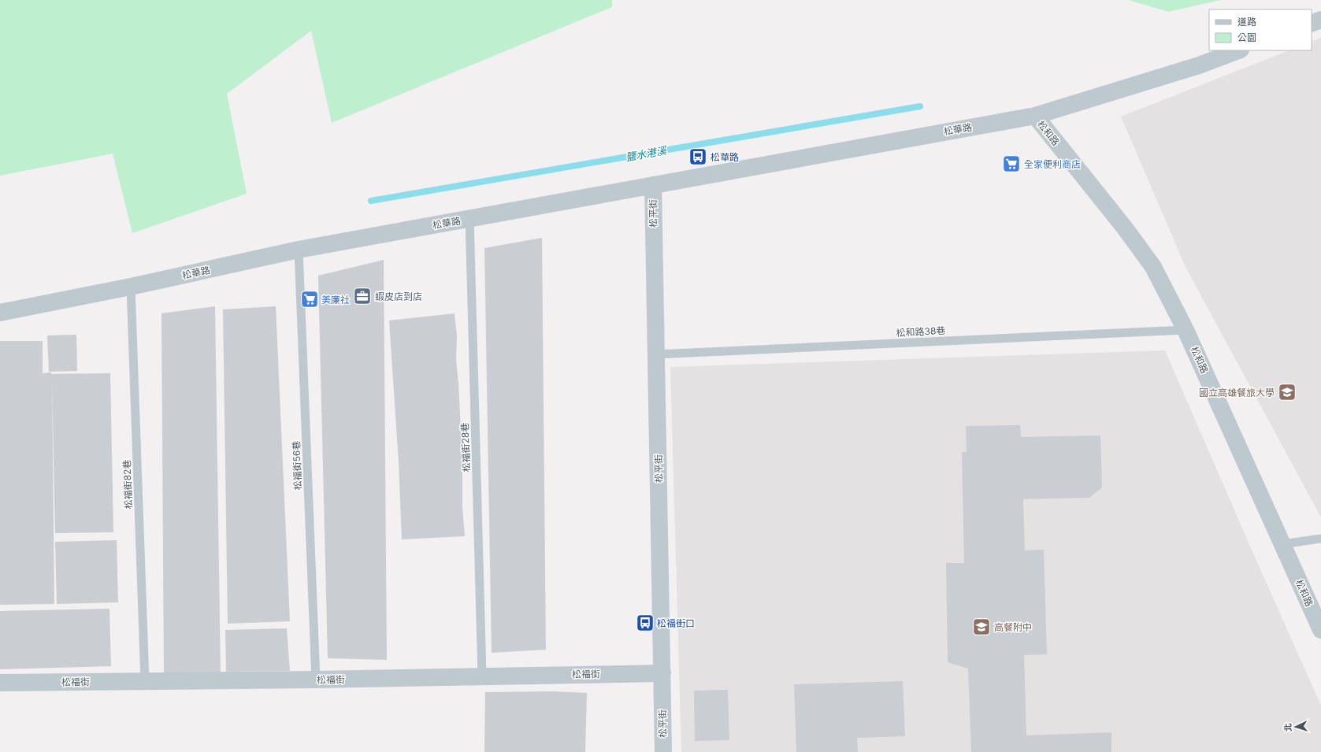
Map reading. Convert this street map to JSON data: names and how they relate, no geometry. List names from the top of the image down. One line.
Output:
{"streets":{"street":["松華路","松和路","松平街","松福街"],"lane":["松和路38巷","松福街28巷","松福街56巷","松福街82巷"]},"crossings":[["松華路","松和路"],["松華路","松平街"],["松華路","松福街28巷"],["松華路","松福街56巷"],["松華路","松福街82巷"],["松和路","松和路38巷"],["松平街","松和路38巷"],["松平街","松福街"],["松福街28巷","松福街"],["松福街56巷","松福街"],["松福街82巷","松福街"]],"water":["鹽水港溪"],"places":{"bus stop":["松華路","松福街口"],"supermarket":["全家便利商店","美廉社"],"office":["蝦皮店到店"],"school or university":["國立高雄餐旅大學","高餐附中"]},"legend":["道路","公園"],"north":"left"}
